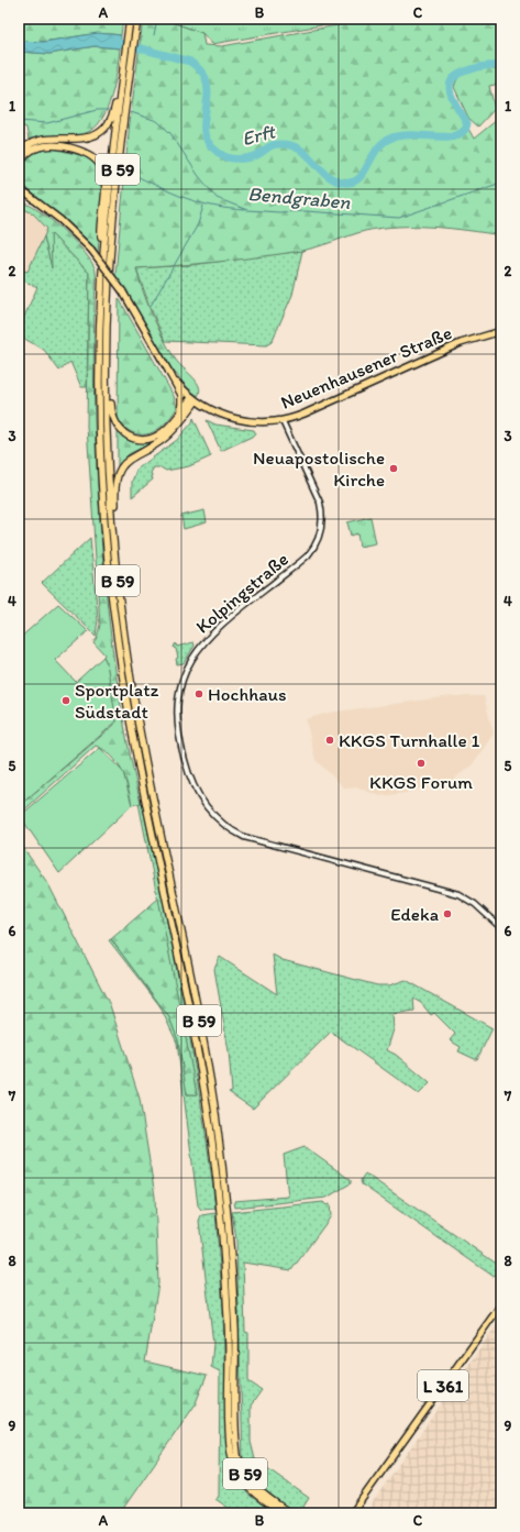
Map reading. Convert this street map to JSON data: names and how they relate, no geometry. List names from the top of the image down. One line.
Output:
{"streets":{"highway":["B 59"],"main road":["Neuenhausener Straße","L 361"],"street":["Kolpingstraße"]},"crossings":[["Neuenhausener Straße","Kolpingstraße"]],"water":["Erft","Bendgraben"],"places":["Neuapostolische Kirche","Hochhaus","Sportplatz Südstadt","KKGS Turnhalle 1","KKGS Forum","Edeka"],"grid":{"columns":["A","B","C"],"rows":["1","2","3","4","5","6","7","8","9"]}}
